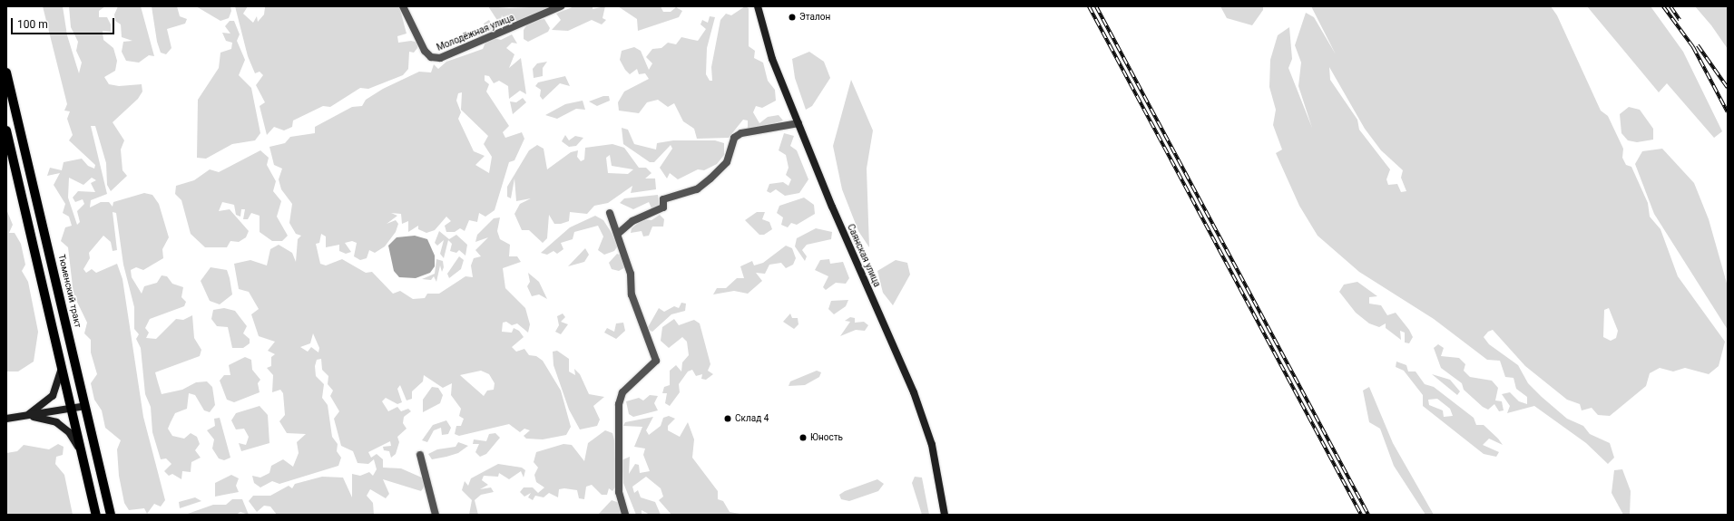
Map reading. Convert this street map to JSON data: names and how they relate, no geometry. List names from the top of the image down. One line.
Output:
{"streets":{"main road":["Тюменский тракт"],"street":["Молодёжная улица","Саянская улица"]},"places":["Эталон","Склад 4","Юность"],"scale_bar":"100 m"}
